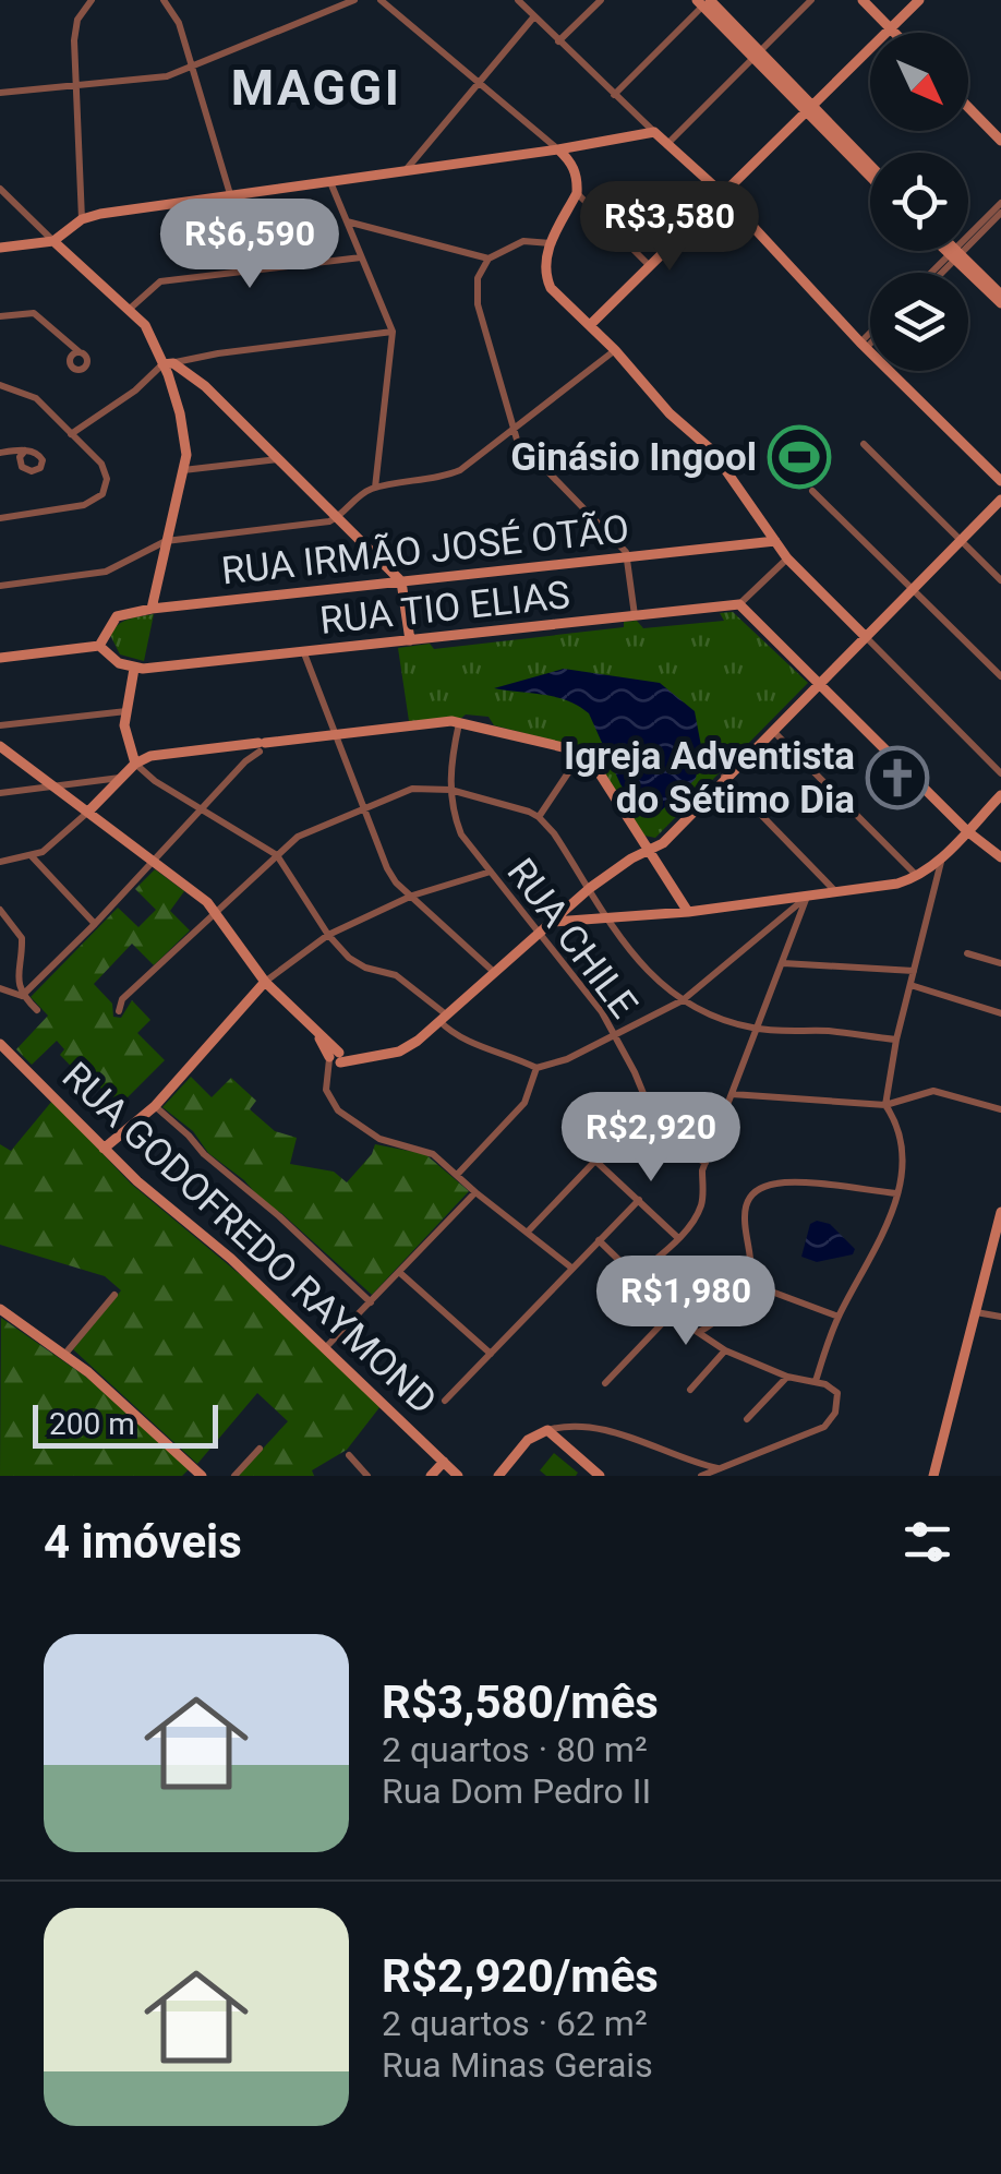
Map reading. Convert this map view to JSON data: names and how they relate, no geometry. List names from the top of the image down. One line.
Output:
{"streets":{"street":["RUA IRMÃO JOSÉ OTÃO","RUA TIO ELIAS","RUA CHILE","RUA GODOFREDO RAYMOND"]},"districts":["MAGGI"],"places":{"sports":["Ginásio Ingool"],"church":["Igreja Adventista do Sétimo Dia"]},"scale_bar":"200 m","north":"bottom right","page":{"price":["R$3,580","R$6,590","R$2,920","R$1,980"],"scale":"200 m","heading":"4 imóveis","list":[{"name":"R$3,580/mês","note":"2 quartos · 80 m² · Rua Dom Pedro II"},{"name":"R$2,920/mês","note":"2 quartos · 62 m² · Rua Minas Gerais"}]}}
